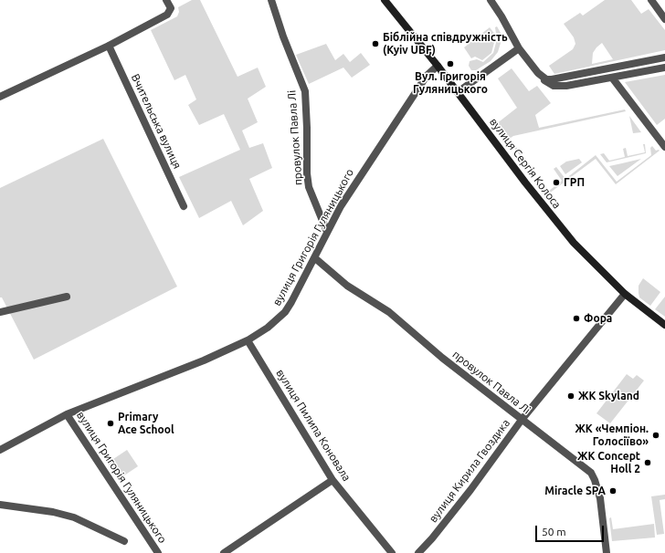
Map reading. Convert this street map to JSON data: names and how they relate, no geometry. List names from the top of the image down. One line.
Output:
{"streets":{"street":["Вчительська вулиця","провулок Павла Лі","вулиця Сергія Колоса","вулиця Григорія Гуляницького","вулиця Пилипа Коновала","вулиця Кирила Гвоздика"]},"crossings":[["провулок Павла Лі","вулиця Григорія Гуляницького"],["провулок Павла Лі","вулиця Кирила Гвоздика"],["вулиця Сергія Колоса","вулиця Григорія Гуляницького"],["вулиця Сергія Колоса","вулиця Кирила Гвоздика"],["вулиця Григорія Гуляницького","вулиця Пилипа Коновала"]],"places":["Біблійна співдружність (Kyiv UBF)","Вул. Григорія Гуляницького","ГРП","Фора","ЖК Skyland","Primary Ace School","ЖК «Чемпіон. Голосіїво»","ЖК Concept Holl 2","Мiracle SPA"],"scale_bar":"50 m"}
